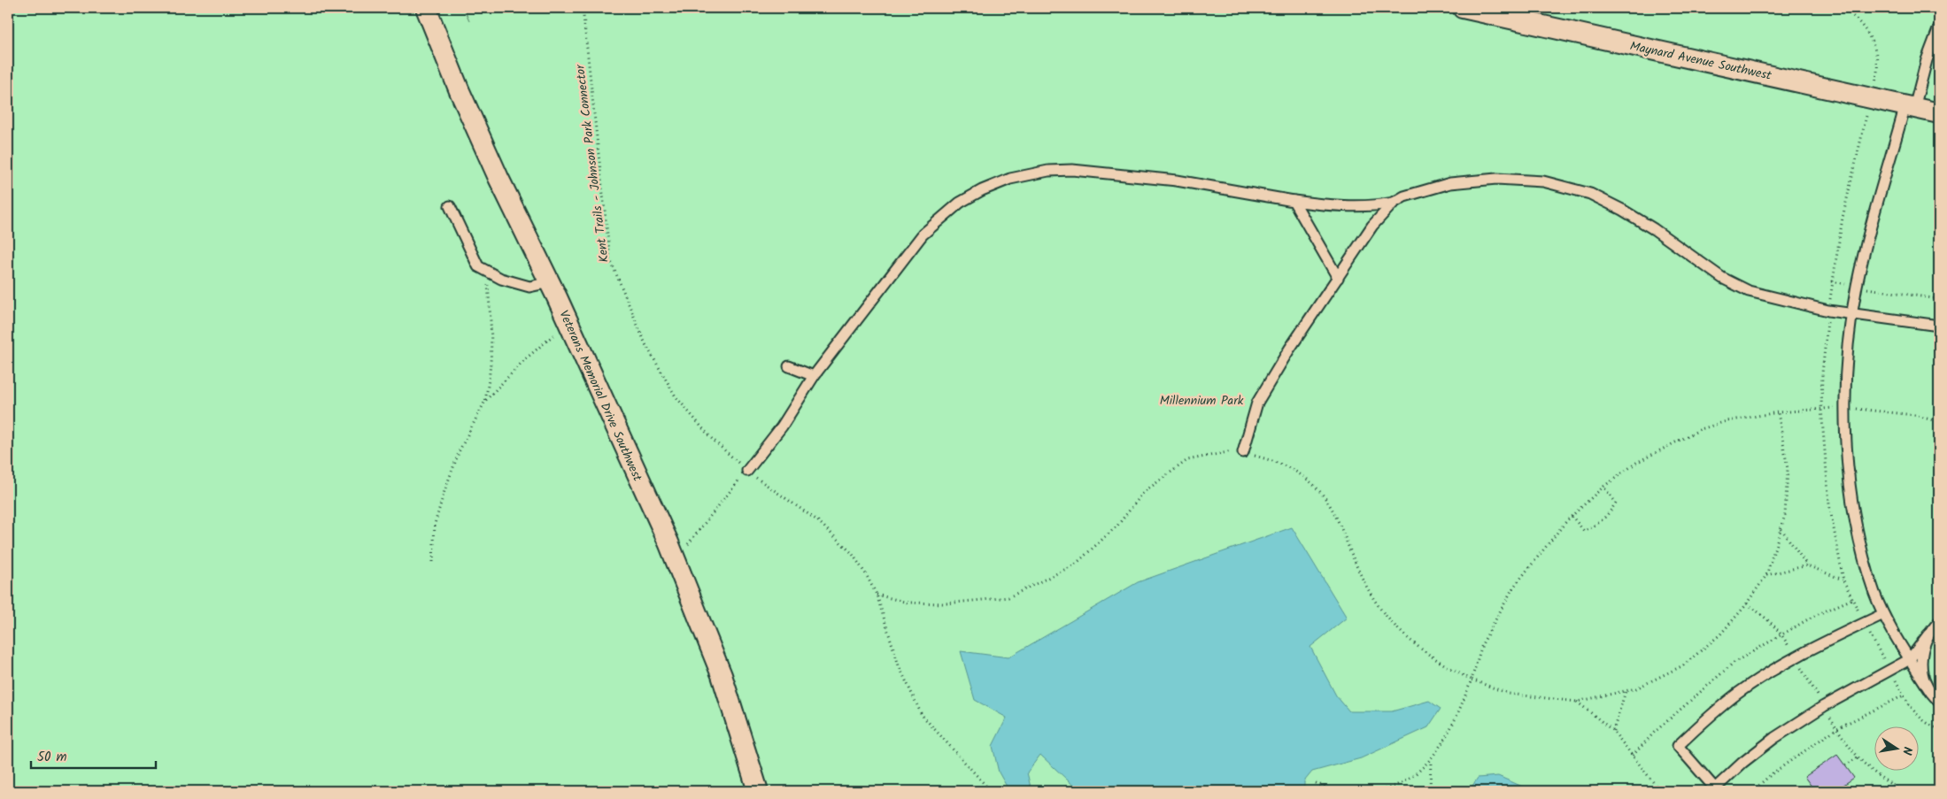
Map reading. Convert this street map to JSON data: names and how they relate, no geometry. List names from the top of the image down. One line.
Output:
{"streets":{"street":["Maynard Avenue Southwest","Veterans Memorial Drive Southwest"],"path":["Kent Trails - Johnson Park Connector"]},"parks":["Millennium Park"],"scale_bar":"50 m","north":"right"}
